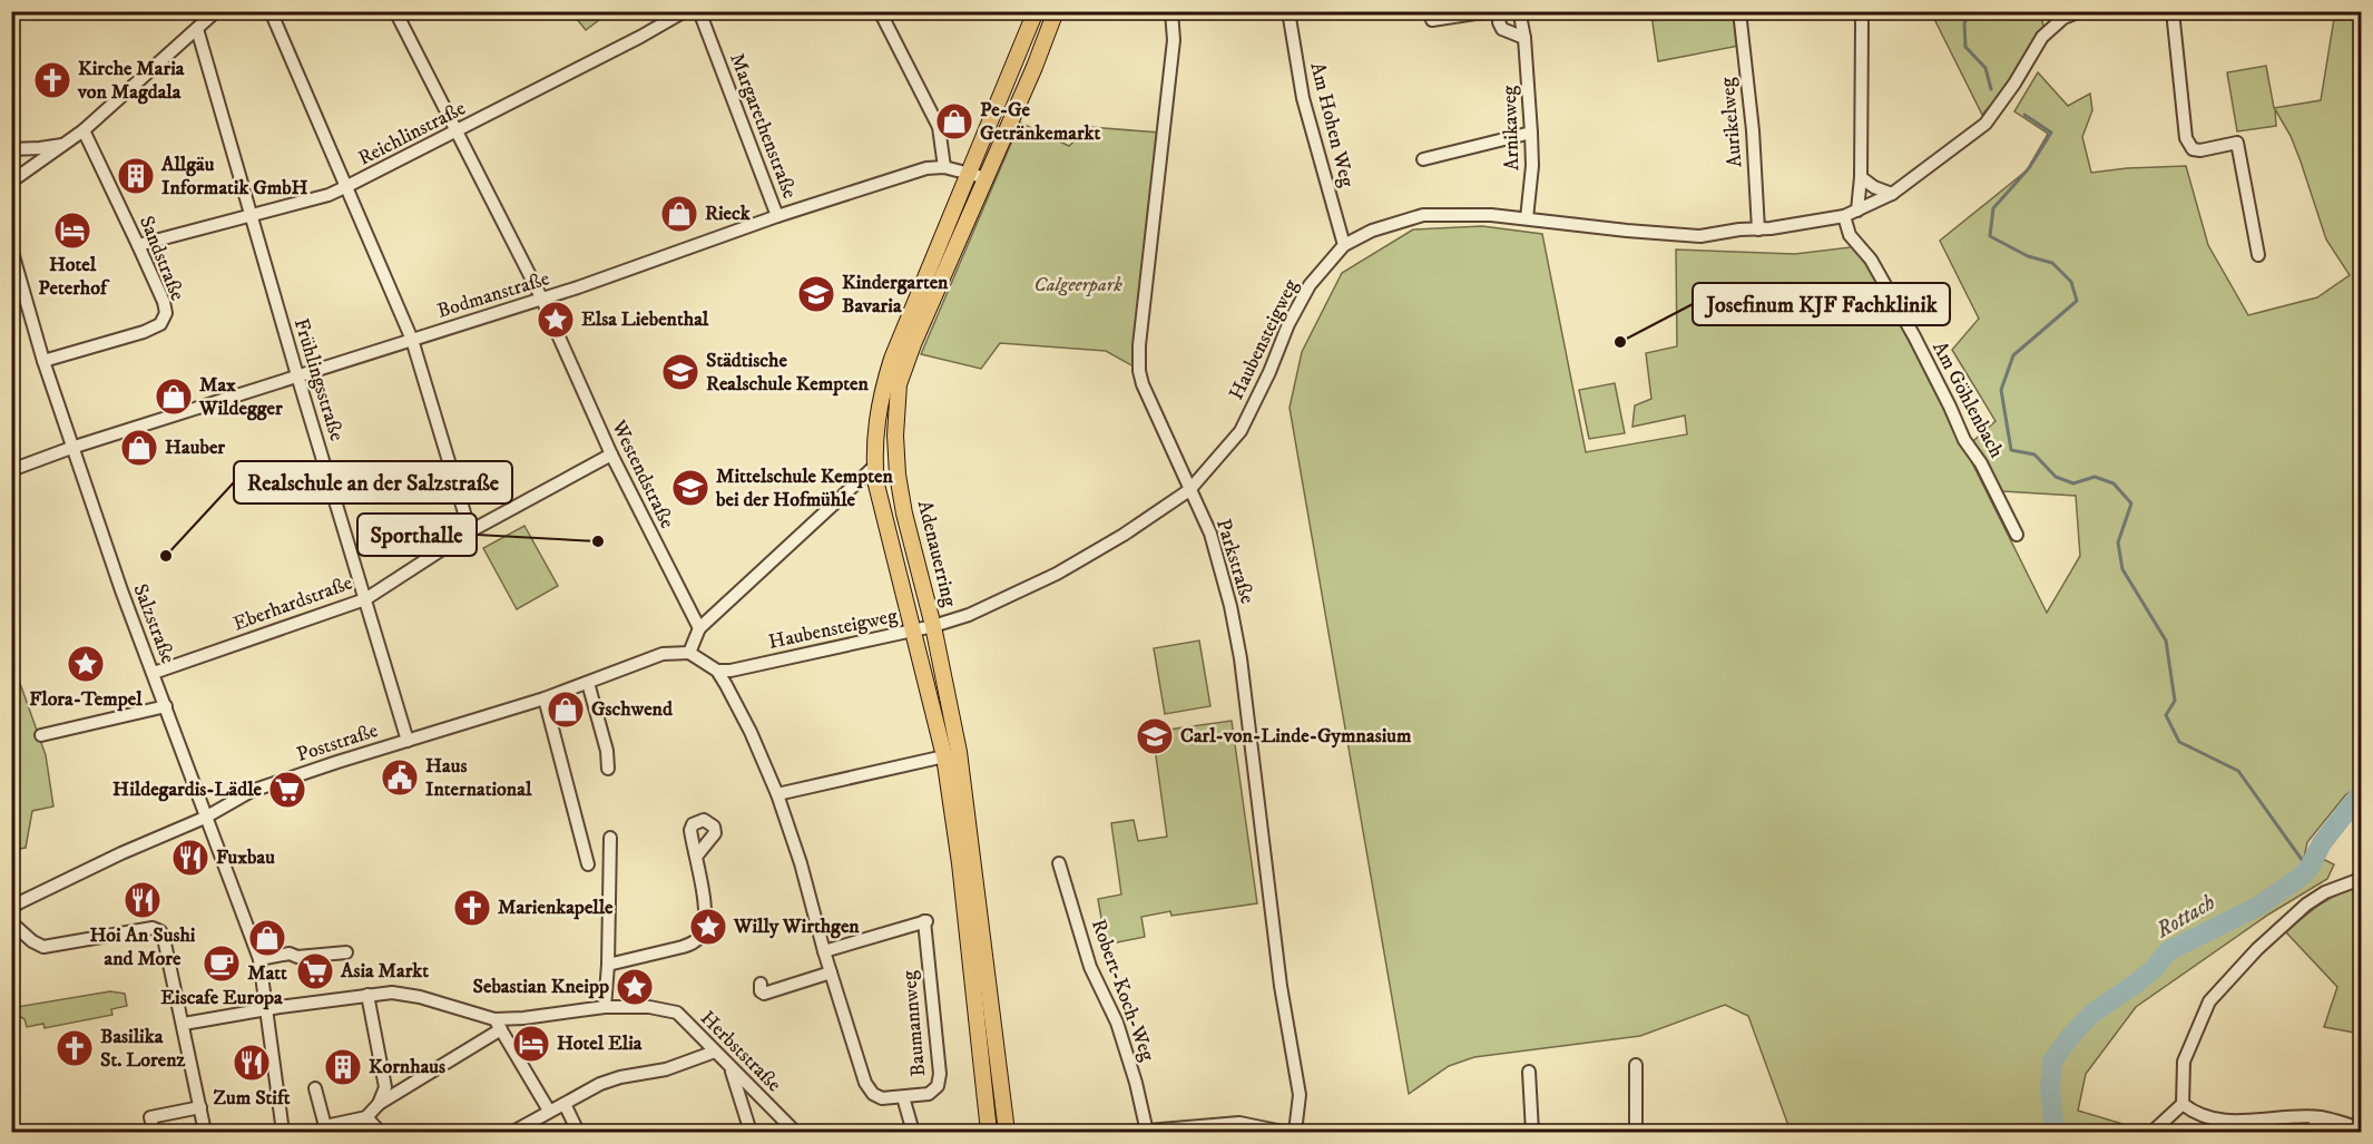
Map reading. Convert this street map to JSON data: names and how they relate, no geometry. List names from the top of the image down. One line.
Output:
{"streets":{"main road":["Adenauerring"],"street":["Aurikelweg","Am Hohen Weg","Margarethenstraße","Arnikaweg","Reichlinstraße","Sandstraße","Bodmanstraße","Haubensteigweg","Frühlingsstraße","Am Göhlenbach","Westendstraße","Parkstraße","Eberhardstraße","Salzstraße","Poststraße","Robert-Koch-Weg","Baumannweg","Herbststraße"]},"crossings":[["Aurikelweg","Haubensteigweg"],["Am Hohen Weg","Haubensteigweg"],["Margarethenstraße","Bodmanstraße"],["Arnikaweg","Haubensteigweg"],["Reichlinstraße","Sandstraße"],["Reichlinstraße","Frühlingsstraße"],["Reichlinstraße","Westendstraße"],["Sandstraße","Salzstraße"],["Bodmanstraße","Frühlingsstraße"],["Bodmanstraße","Westendstraße"],["Bodmanstraße","Adenauerring"],["Bodmanstraße","Salzstraße"],["Haubensteigweg","Am Göhlenbach"],["Haubensteigweg","Adenauerring"],["Haubensteigweg","Parkstraße"],["Frühlingsstraße","Eberhardstraße"],["Frühlingsstraße","Poststraße"],["Westendstraße","Eberhardstraße"],["Eberhardstraße","Salzstraße"],["Salzstraße","Poststraße"]],"water":["Rottach"],"parks":["Calgeerpark"],"places":{"church":["Kirche Maria von Magdala","Marienkapelle","Basilika St. Lorenz"],"shop":["Pe-Ge Getränkemarkt","Rieck","Max Wildegger","Hauber","Gschwend","Matt"],"building":["Allgäu Informatik GmbH","Kornhaus"],"hotel":["Hotel Peterhof","Hotel Elia"],"school or university":["Kindergarten Bavaria","Städtische Realschule Kempten","Mittelschule Kempten bei der Hofmühle","Carl-von-Linde-Gymnasium"],"place":["Elsa Liebenthal","Flora-Tempel","Willy Wirthgen","Sebastian Kneipp"],"other":["Josefinum KJF Fachklinik","Sporthalle","Realschule an der Salzstraße"],"public building":["Haus International"],"supermarket":["Hildegardis-Lädle","Asia Markt"],"restaurant":["Fuxbau","Hoi An Sushi and More","Zum Stift"],"cafe":["Eiscafe Europa"]}}
